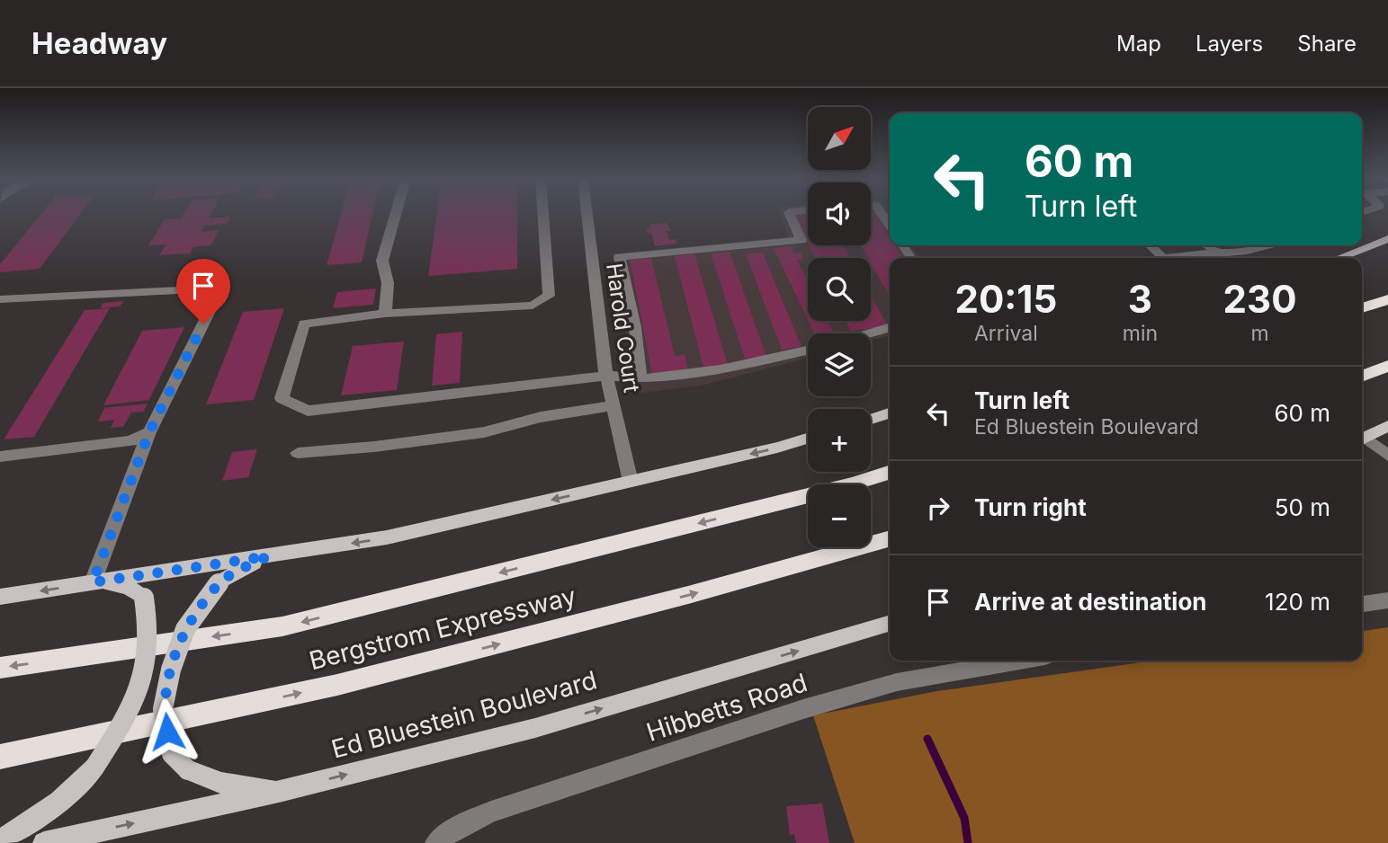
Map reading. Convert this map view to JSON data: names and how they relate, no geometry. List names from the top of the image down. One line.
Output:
{"streets":{"highway":["Bergstrom Expressway"],"main road":["Ed Bluestein Boulevard"],"street":["Harold Court","Hibbetts Road"]},"one_way":["Ed Bluestein Boulevard"],"north":"top right","page":{"header":"Headway","nav":["Map","Layers","Share"],"map_buttons":["+","−"],"turn":["60 m","Turn left"],"eta":["20:15","Arrival","3","min","230","m"],"list":[{"name":"Turn left","note":"Ed Bluestein Boulevard","value":"60 m"},{"name":"Turn right","value":"50 m"},{"name":"Arrive at destination","value":"120 m"}]}}
